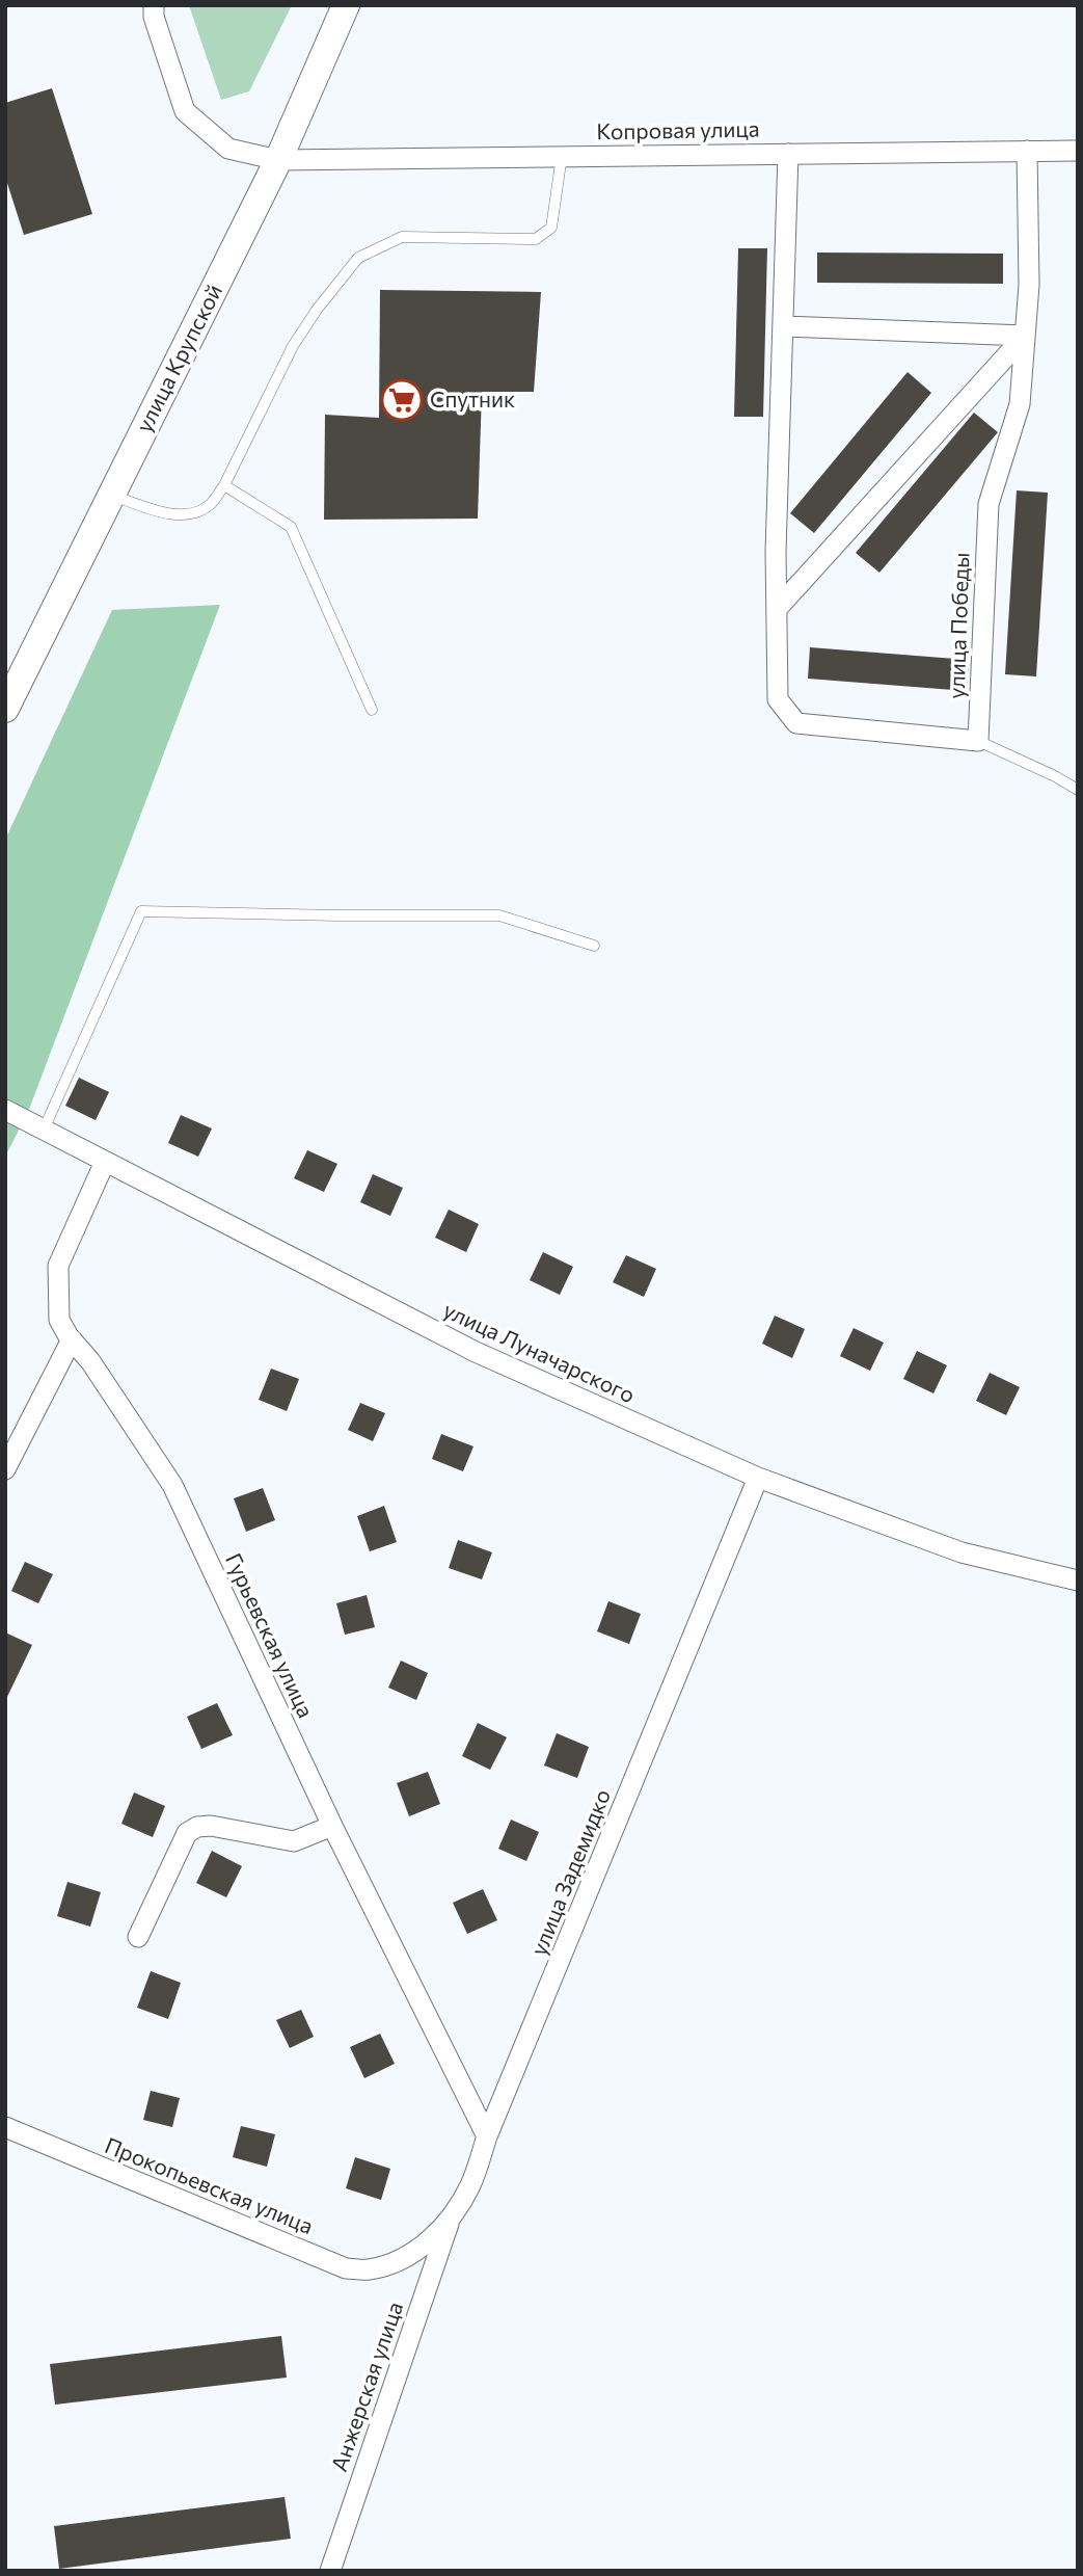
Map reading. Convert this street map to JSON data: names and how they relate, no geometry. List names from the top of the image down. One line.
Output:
{"streets":{"street":["Копровая улица","улица Крупской","улица Победы","улица Луначарского","Гурьевская улица","улица Задемидко","Прокопьевская улица","Анжерская улица"]},"crossings":[["Копровая улица","улица Крупской"],["Копровая улица","улица Победы"],["улица Луначарского","Гурьевская улица"],["улица Луначарского","улица Задемидко"],["Гурьевская улица","улица Задемидко"],["улица Задемидко","Прокопьевская улица"],["улица Задемидко","Анжерская улица"]],"places":{"supermarket":["Спутник"]}}
